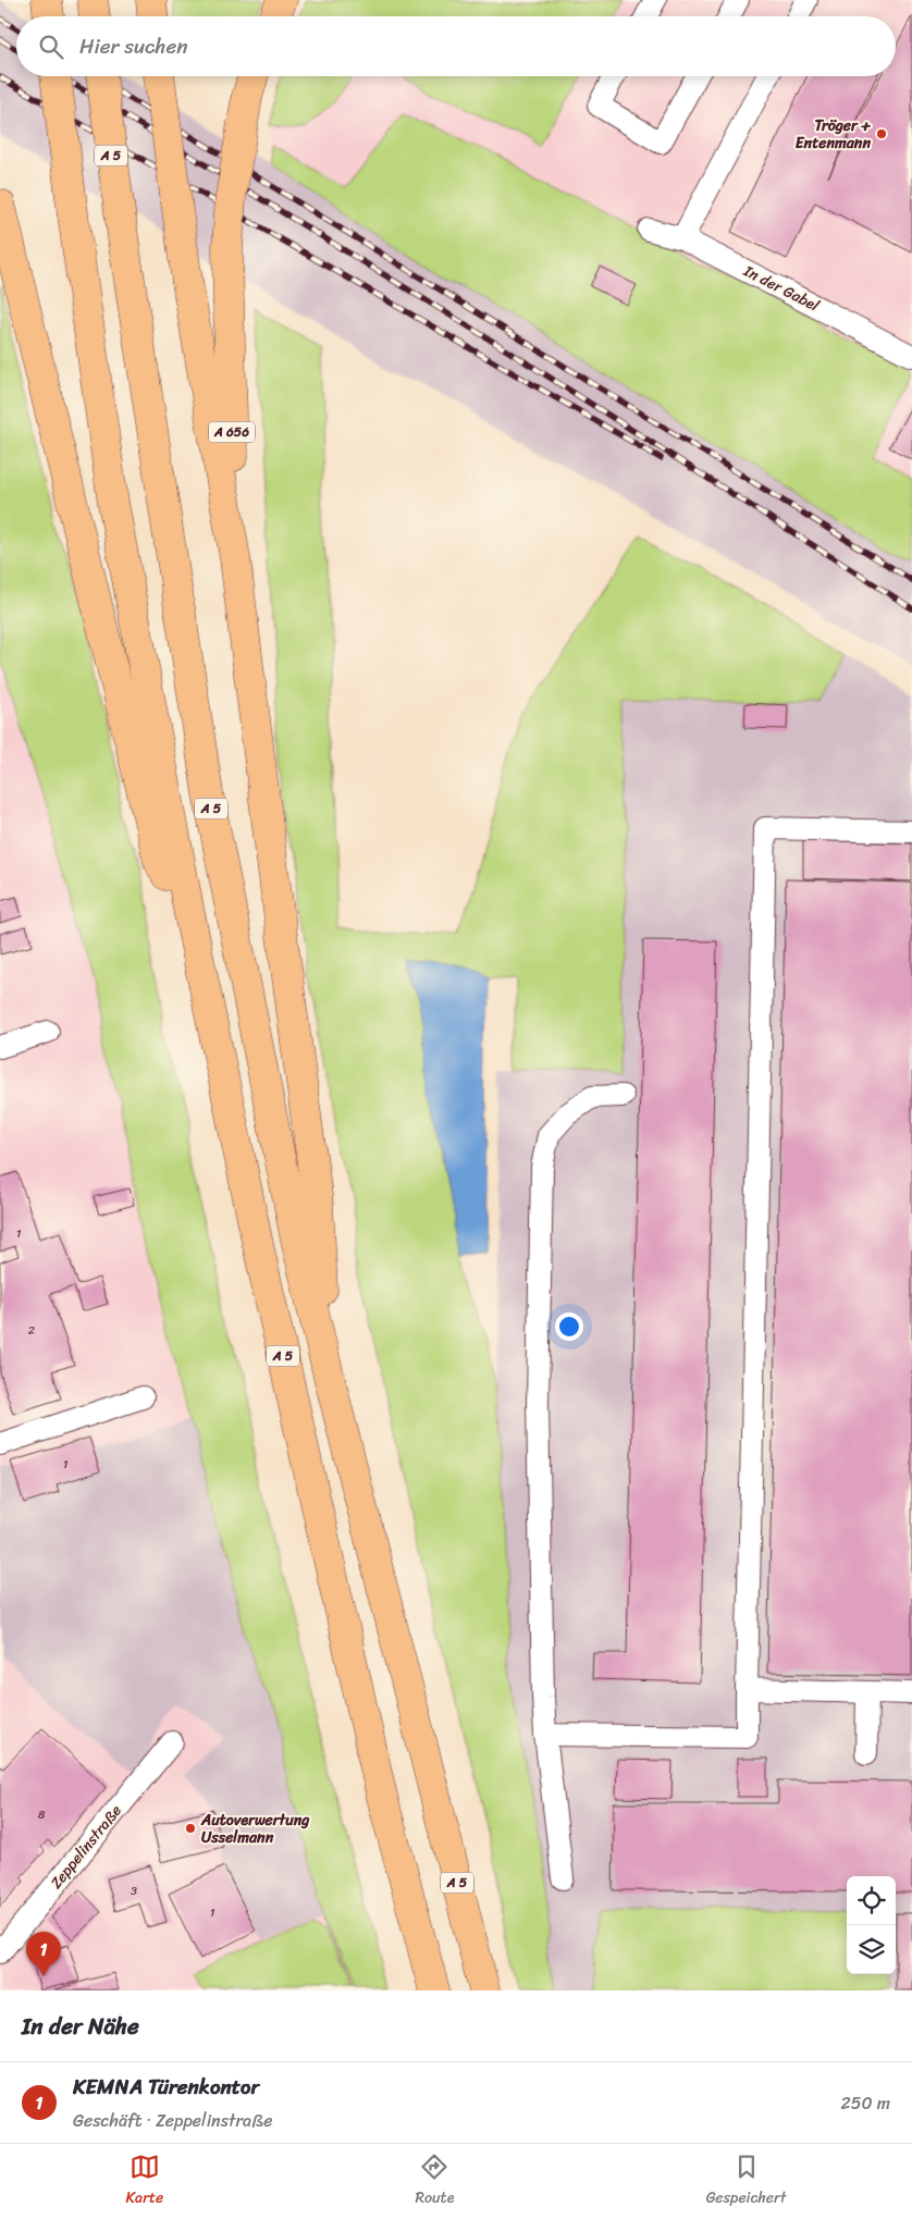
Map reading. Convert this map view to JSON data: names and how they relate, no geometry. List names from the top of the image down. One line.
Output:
{"streets":{"highway":["A 5","A 656"],"street":["In der Gabel","Zeppelinstraße"]},"places":["Tröger + Entenmann","Autoverwertung Usselmann"],"house_numbers":["1","2","1","8","3","1"],"page":{"search":"Hier suchen","pins":"1","heading":"In der Nähe","list":[{"mark":"1","name":"KEMNA Türenkontor","note":"Geschäft · Zeppelinstraße","value":"250 m"}],"nav":["Karte","Route","Gespeichert"]}}
